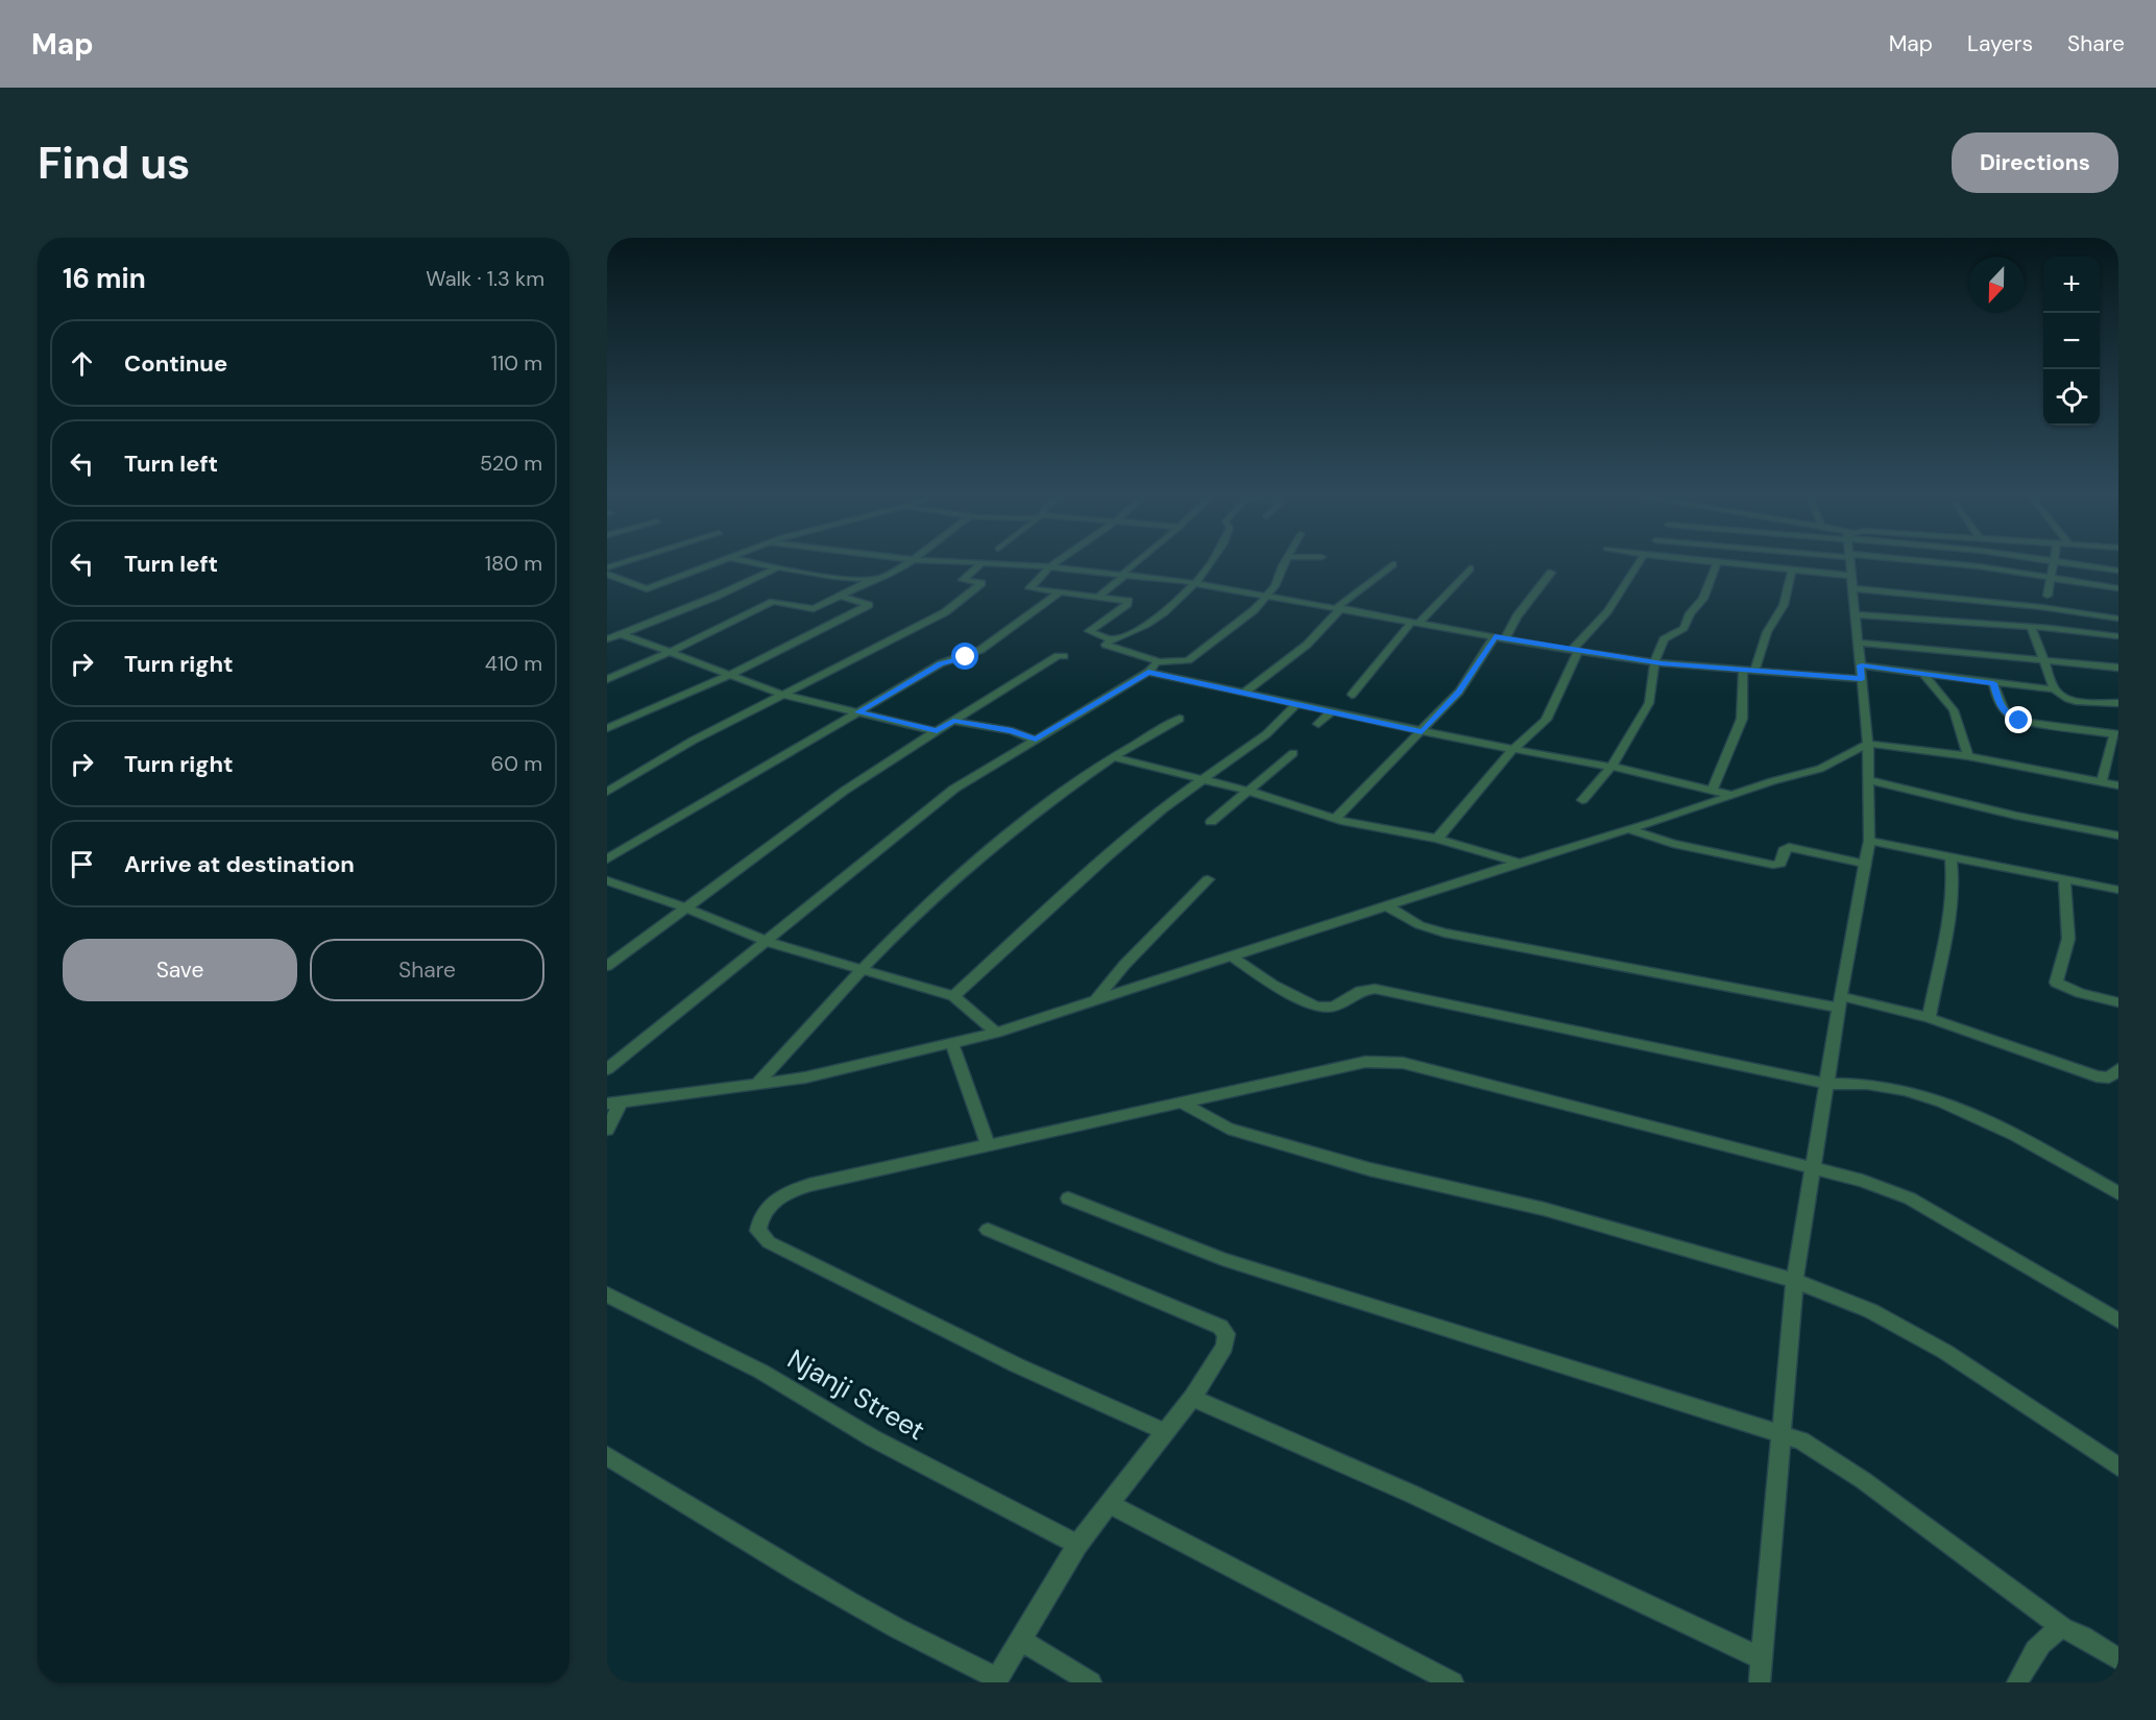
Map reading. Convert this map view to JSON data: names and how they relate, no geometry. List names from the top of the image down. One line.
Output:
{"streets":{"street":["Njanji Street"]},"north":"bottom","page":{"header":"Map","nav":["Map","Layers","Share"],"buttons":["Directions",["Save","Share"]],"title":"Find us","heading":["16 min","Walk · 1.3 km"],"map_buttons":["+","−"],"list":[["Continue","110 m"],["Turn left","520 m"],["Turn left","180 m"],["Turn right","410 m"],["Turn right","60 m"],"Arrive at destination"]}}
